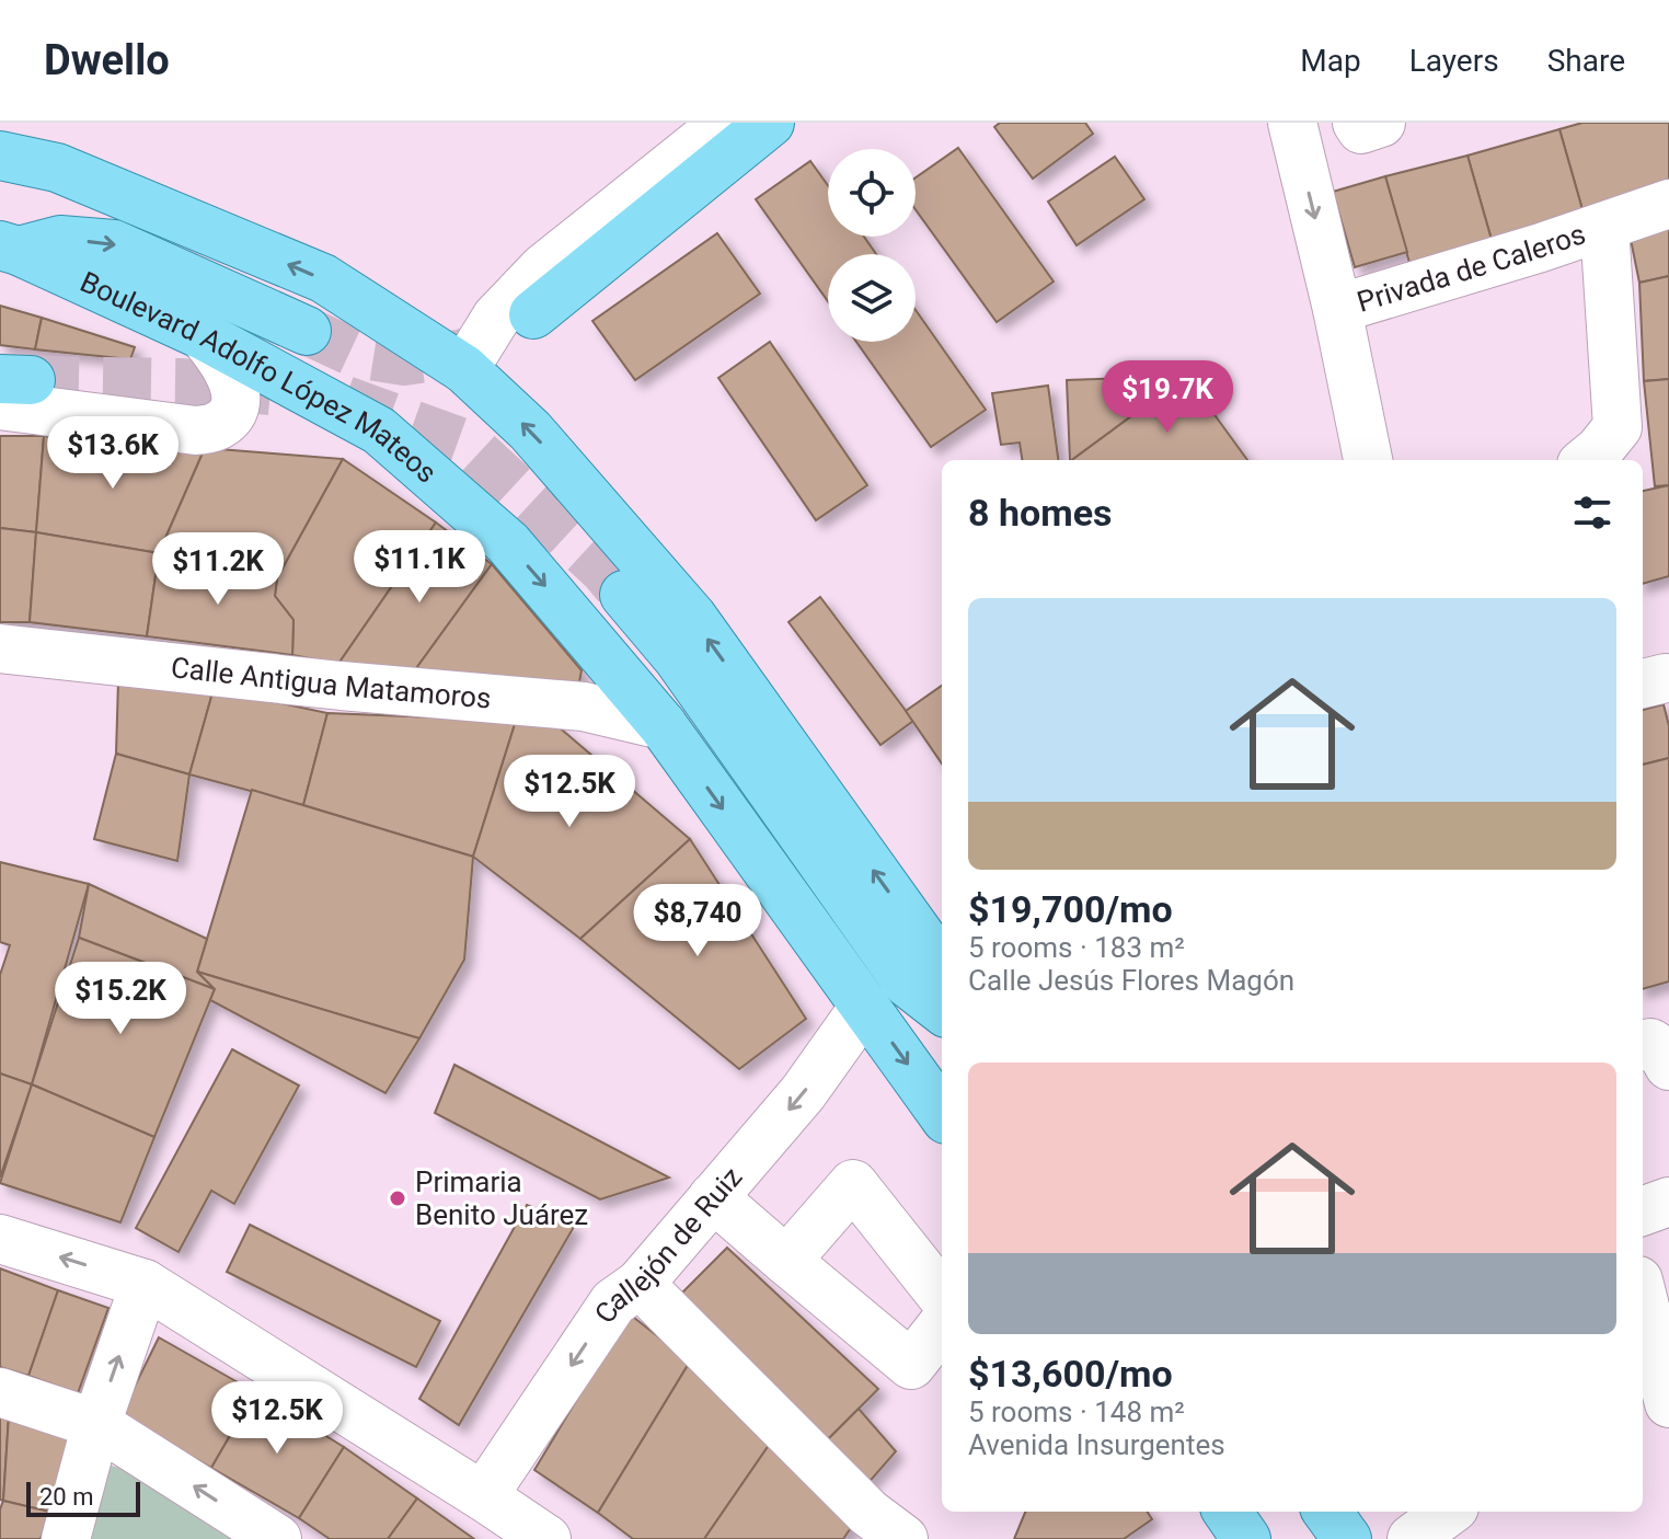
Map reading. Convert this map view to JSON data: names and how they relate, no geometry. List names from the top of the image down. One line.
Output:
{"streets":{"main road":["Boulevard Adolfo López Mateos"],"street":["Privada de Caleros","Calle Antigua Matamoros","Callejón de Ruiz"]},"crossings":[["Boulevard Adolfo López Mateos","Calle Antigua Matamoros"],["Boulevard Adolfo López Mateos","Callejón de Ruiz"]],"one_way":["Callejón de Ruiz"],"places":["Primaria Benito Juárez"],"scale_bar":"20 m","page":{"header":"Dwello","nav":["Map","Layers","Share"],"price":["$19.7K","$13.6K","$11.1K","$11.2K","$12.5K","$8,740","$15.2K","$12.5K"],"heading":"8 homes","list":[{"name":"$19,700/mo","note":"5 rooms · 183 m² · Calle Jesús Flores Magón"},{"name":"$13,600/mo","note":"5 rooms · 148 m² · Avenida Insurgentes"}],"scale":"20 m"}}
